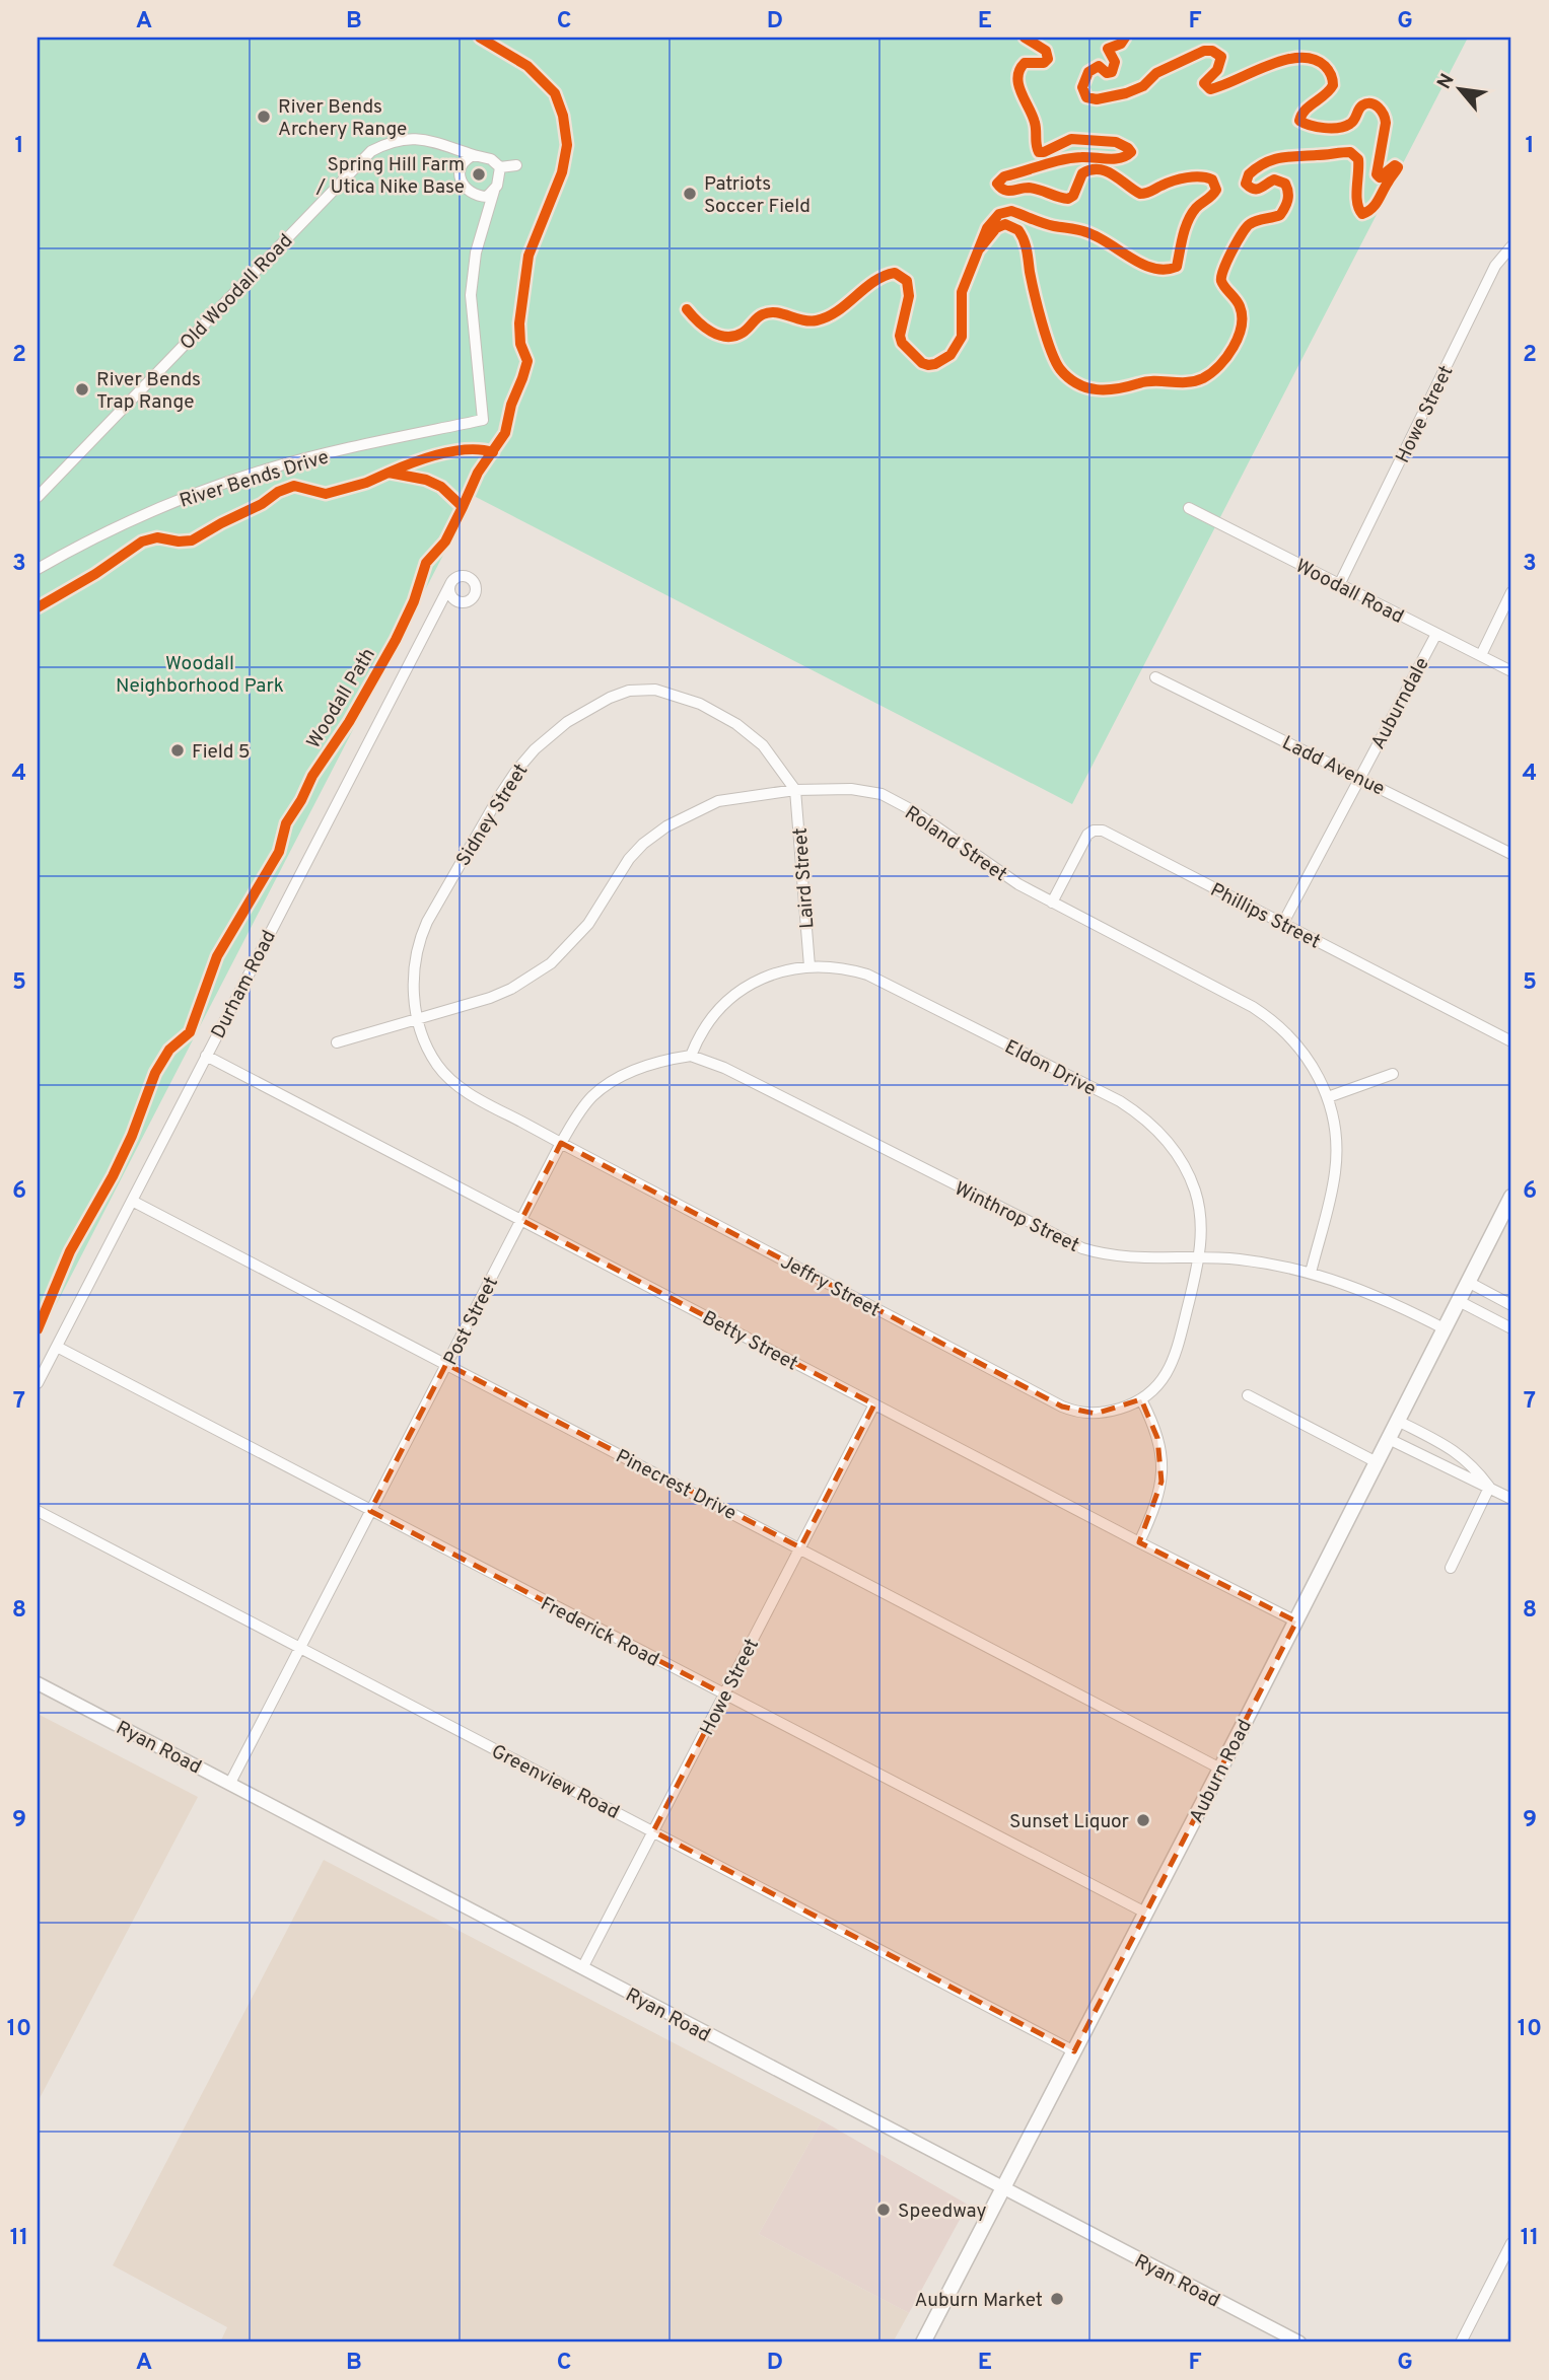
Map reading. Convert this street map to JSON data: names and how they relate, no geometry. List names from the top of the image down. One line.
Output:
{"streets":{"main road":["Auburn Road"],"street":["Old Woodall Road","Howe Street","River Bends Drive","Woodall Road","Auburndale","Ladd Avenue","Sidney Street","Roland Street","Laird Street","Phillips Street","Durham Road","Eldon Drive","Winthrop Street","Jeffry Street","Post Street","Betty Street","Pinecrest Drive","Frederick Road","Ryan Road","Greenview Road"],"cycle path":["Woodall Path"]},"crossings":[["Howe Street","Woodall Road"],["Howe Street","Betty Street"],["Howe Street","Pinecrest Drive"],["Howe Street","Frederick Road"],["Howe Street","Ryan Road"],["Howe Street","Greenview Road"],["Woodall Road","Auburndale"],["Auburndale","Ladd Avenue"],["Auburndale","Phillips Street"],["Sidney Street","Roland Street"],["Sidney Street","Laird Street"],["Sidney Street","Jeffry Street"],["Roland Street","Laird Street"],["Roland Street","Phillips Street"],["Roland Street","Winthrop Street"],["Roland Street","Jeffry Street"],["Laird Street","Eldon Drive"],["Durham Road","Betty Street"],["Durham Road","Pinecrest Drive"],["Durham Road","Frederick Road"],["Eldon Drive","Winthrop Street"],["Winthrop Street","Post Street"],["Winthrop Street","Auburn Road"],["Jeffry Street","Post Street"],["Post Street","Betty Street"],["Post Street","Pinecrest Drive"],["Post Street","Frederick Road"],["Post Street","Ryan Road"],["Post Street","Greenview Road"],["Betty Street","Auburn Road"],["Pinecrest Drive","Auburn Road"],["Frederick Road","Auburn Road"],["Ryan Road","Auburn Road"],["Auburn Road","Greenview Road"]],"parks":["Woodall Neighborhood Park"],"places":["River Bends Archery Range","Spring Hill Farm / Utica Nike Base","Patriots Soccer Field","River Bends Trap Range","Field 5","Sunset Liquor","Speedway","Auburn Market"],"north":"top left","grid":{"columns":["A","B","C","D","E","F","G"],"rows":["1","2","3","4","5","6","7","8","9","10","11"]}}
